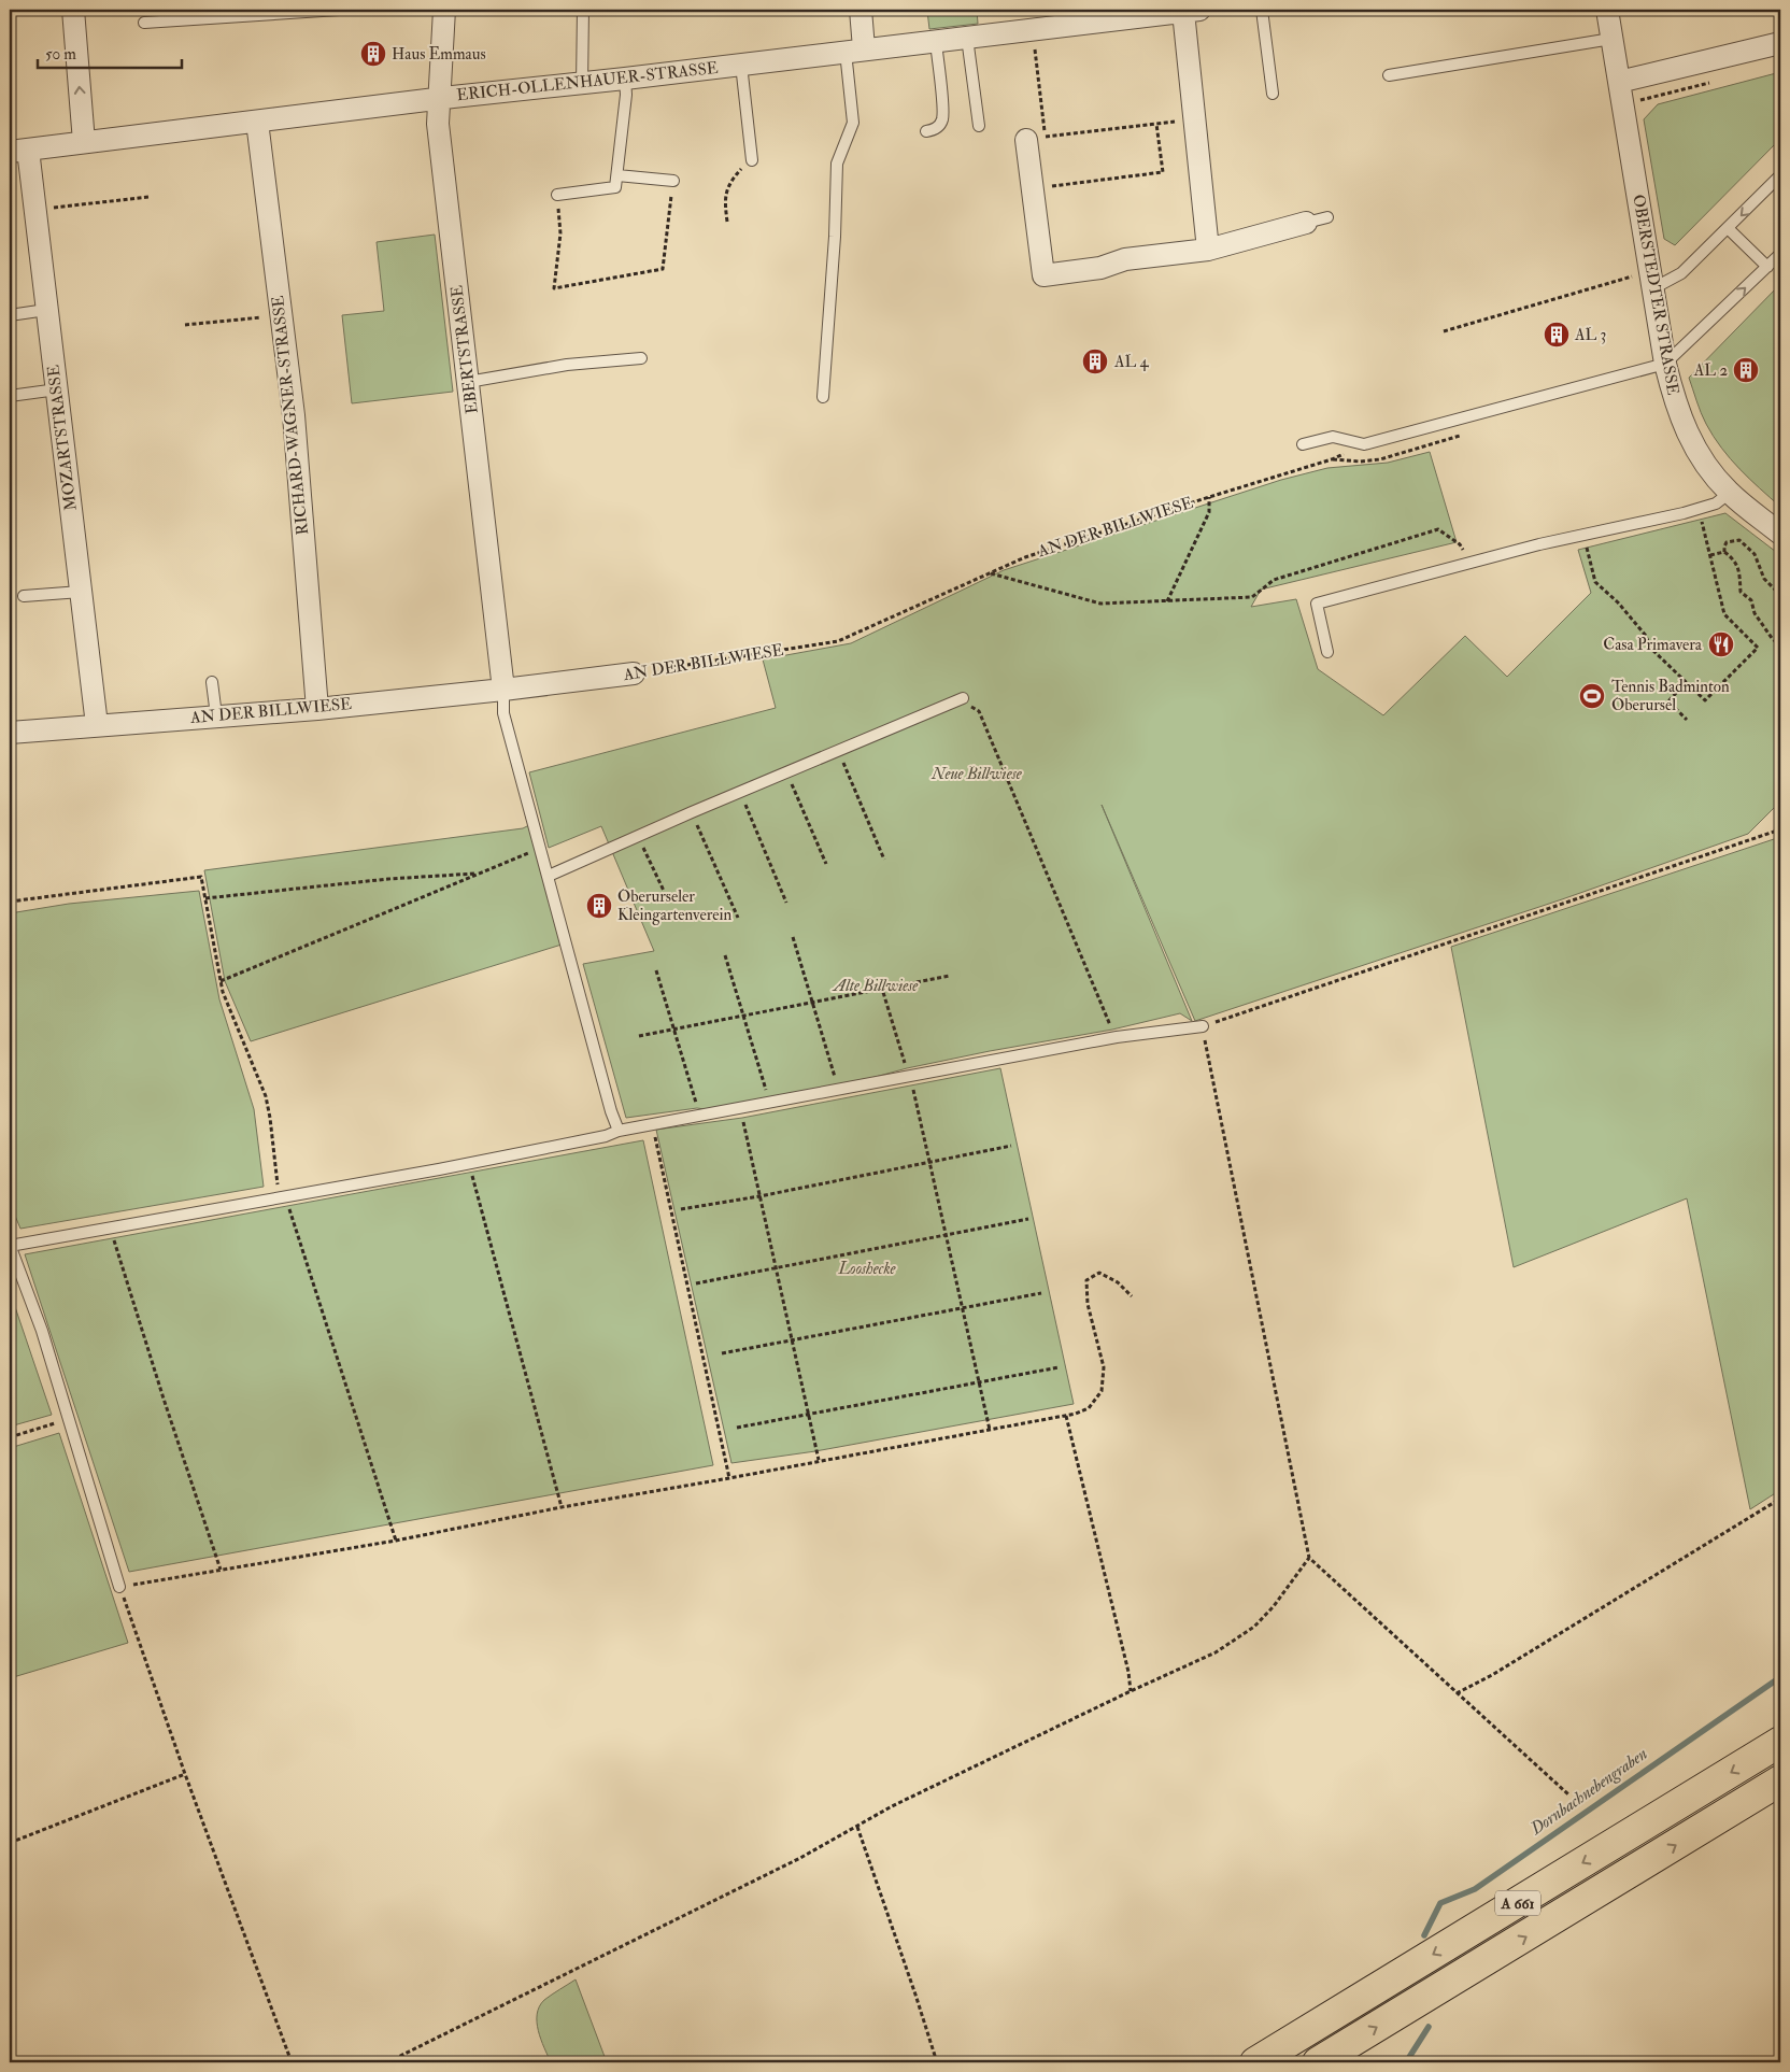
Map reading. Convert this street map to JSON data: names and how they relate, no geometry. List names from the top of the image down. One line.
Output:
{"streets":{"highway":["A 661"],"street":["ERICH-OLLENHAUER-STRASSE","OBERSTEDTER STRASSE","EBERTSTRASSE","RICHARD-WAGNER-STRASSE","MOZARTSTRASSE","AN DER BILLWIESE"]},"crossings":[["ERICH-OLLENHAUER-STRASSE","EBERTSTRASSE"],["ERICH-OLLENHAUER-STRASSE","RICHARD-WAGNER-STRASSE"],["ERICH-OLLENHAUER-STRASSE","MOZARTSTRASSE"],["EBERTSTRASSE","AN DER BILLWIESE"],["RICHARD-WAGNER-STRASSE","AN DER BILLWIESE"],["MOZARTSTRASSE","AN DER BILLWIESE"]],"water":["Dornbachnebengraben"],"parks":["Neue Billwiese","Alte Billwiese","Looshecke"],"places":{"building":["Haus Emmaus","AL 3","AL 4","AL 2","Oberurseler Kleingartenverein"],"restaurant":["Casa Primavera"],"sports":["Tennis Badminton Oberursel"]},"scale_bar":"50 m"}
